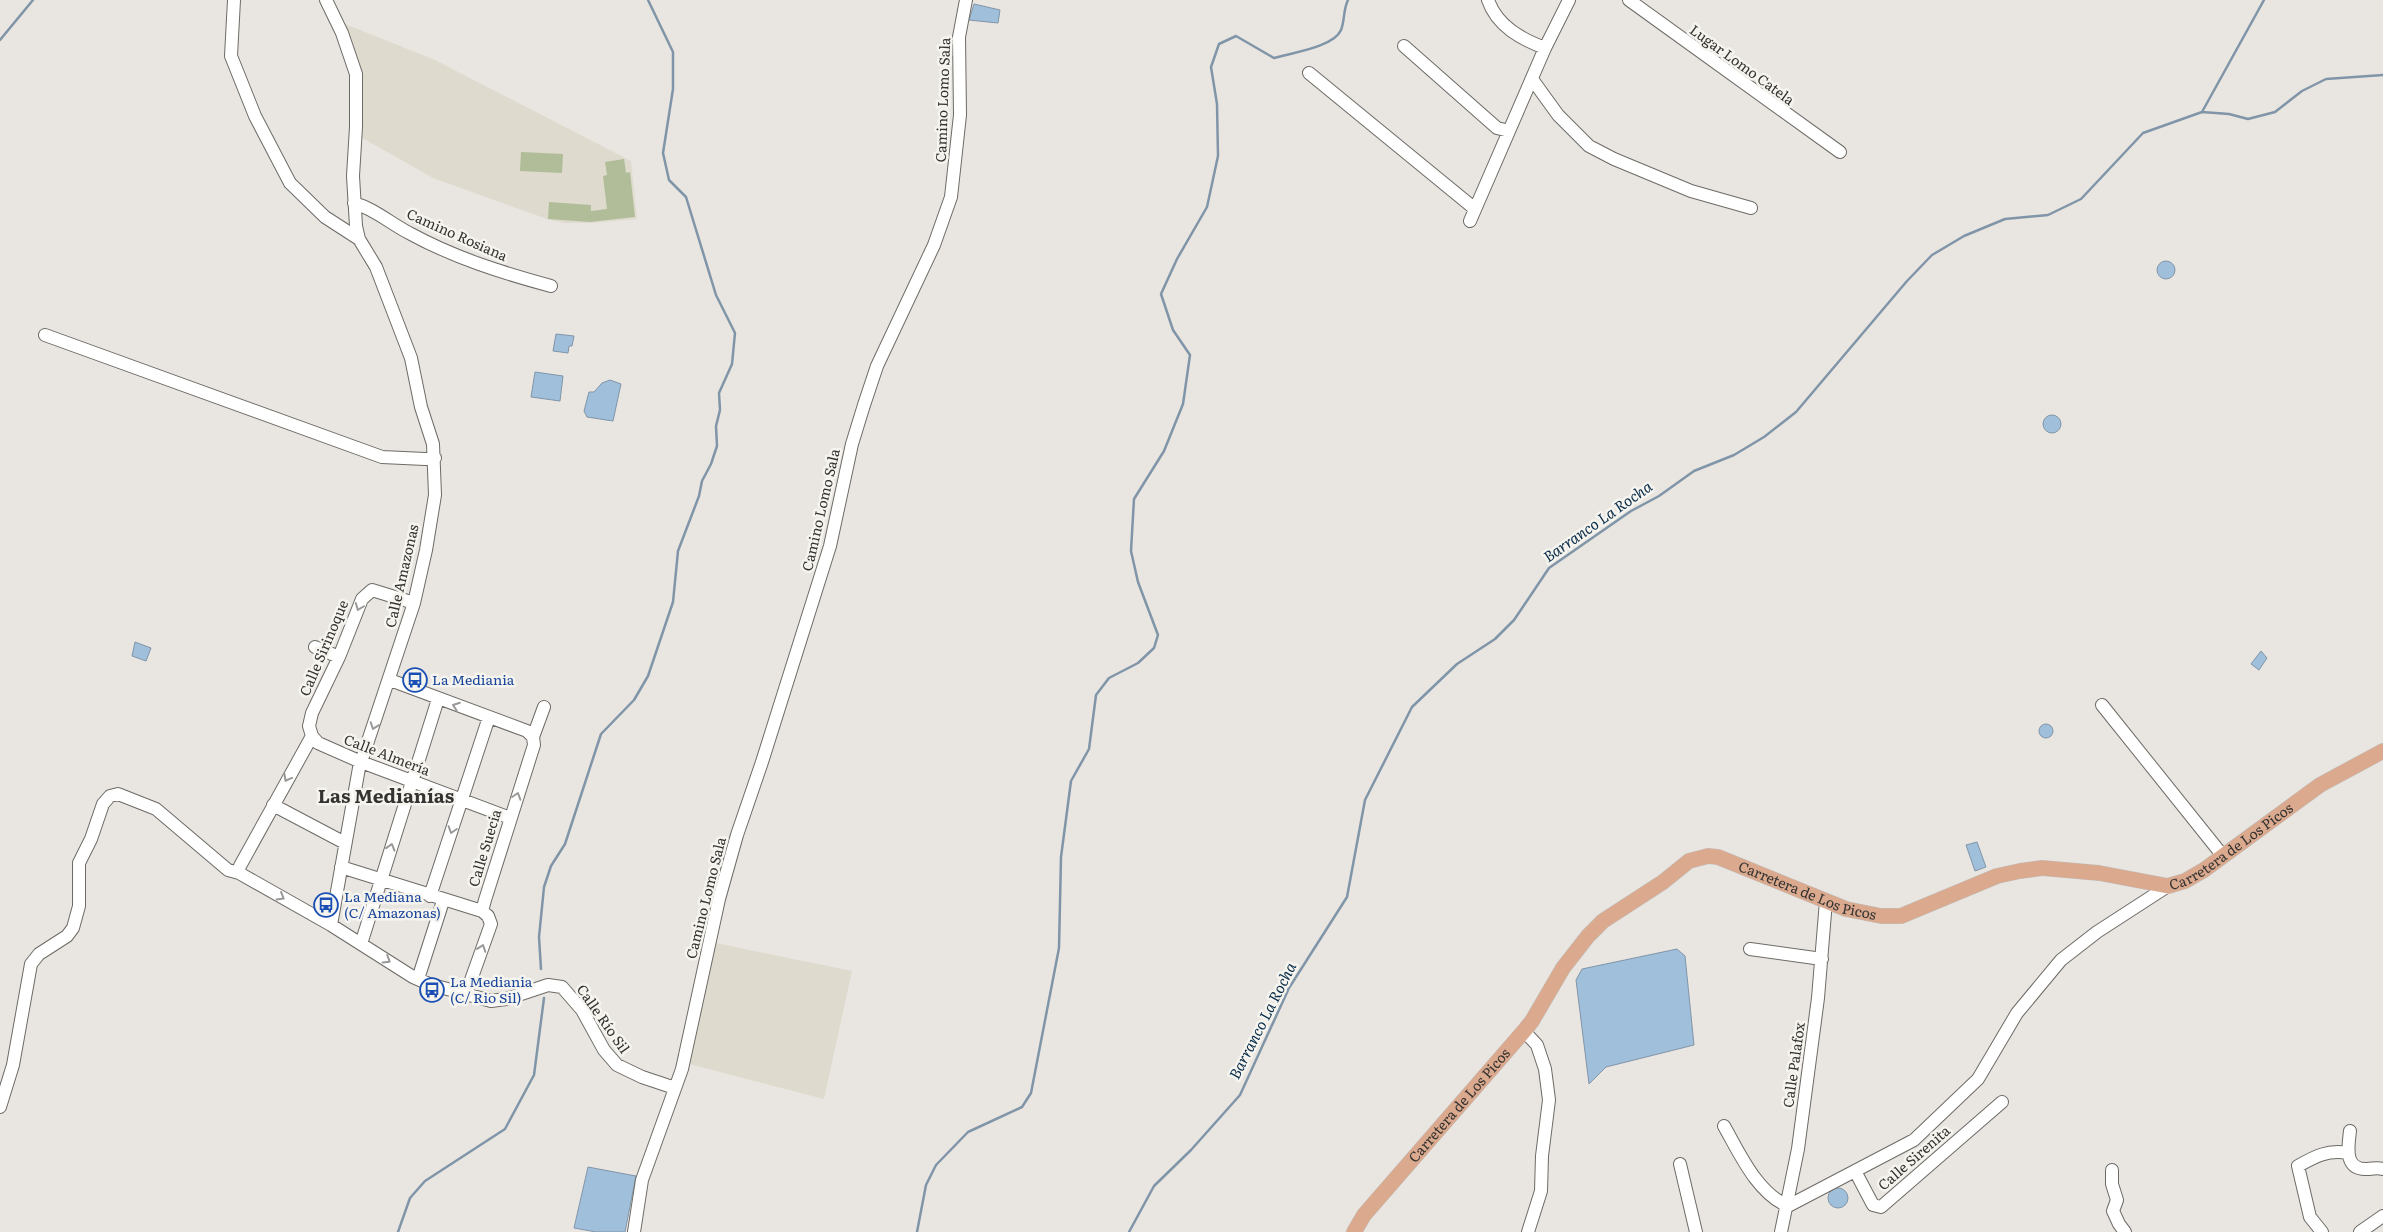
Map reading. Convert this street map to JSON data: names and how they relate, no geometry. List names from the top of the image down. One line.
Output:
{"streets":{"main road":["Carretera de Los Picos"],"street":["Lugar Lomo Catela","Camino Lomo Sala","Camino Rosiana","Calle Amazonas","Calle Sirinoque","Calle Almería","Calle Suecia","Calle Río Sil","Calle Palafox","Calle Sirenita"]},"crossings":[["Camino Lomo Sala","Calle Río Sil"],["Calle Amazonas","Calle Sirinoque"],["Calle Amazonas","Calle Almería"],["Calle Amazonas","Calle Río Sil"],["Calle Sirinoque","Calle Almería"],["Calle Almería","Calle Suecia"],["Carretera de Los Picos","Calle Palafox"]],"districts":["Las Medianías"],"water":["Barranco La Rocha"],"places":{"bus stop":["La Mediania","La Mediana (C/ Amazonas)","La Mediania (C/ Rio Sil)"]}}
